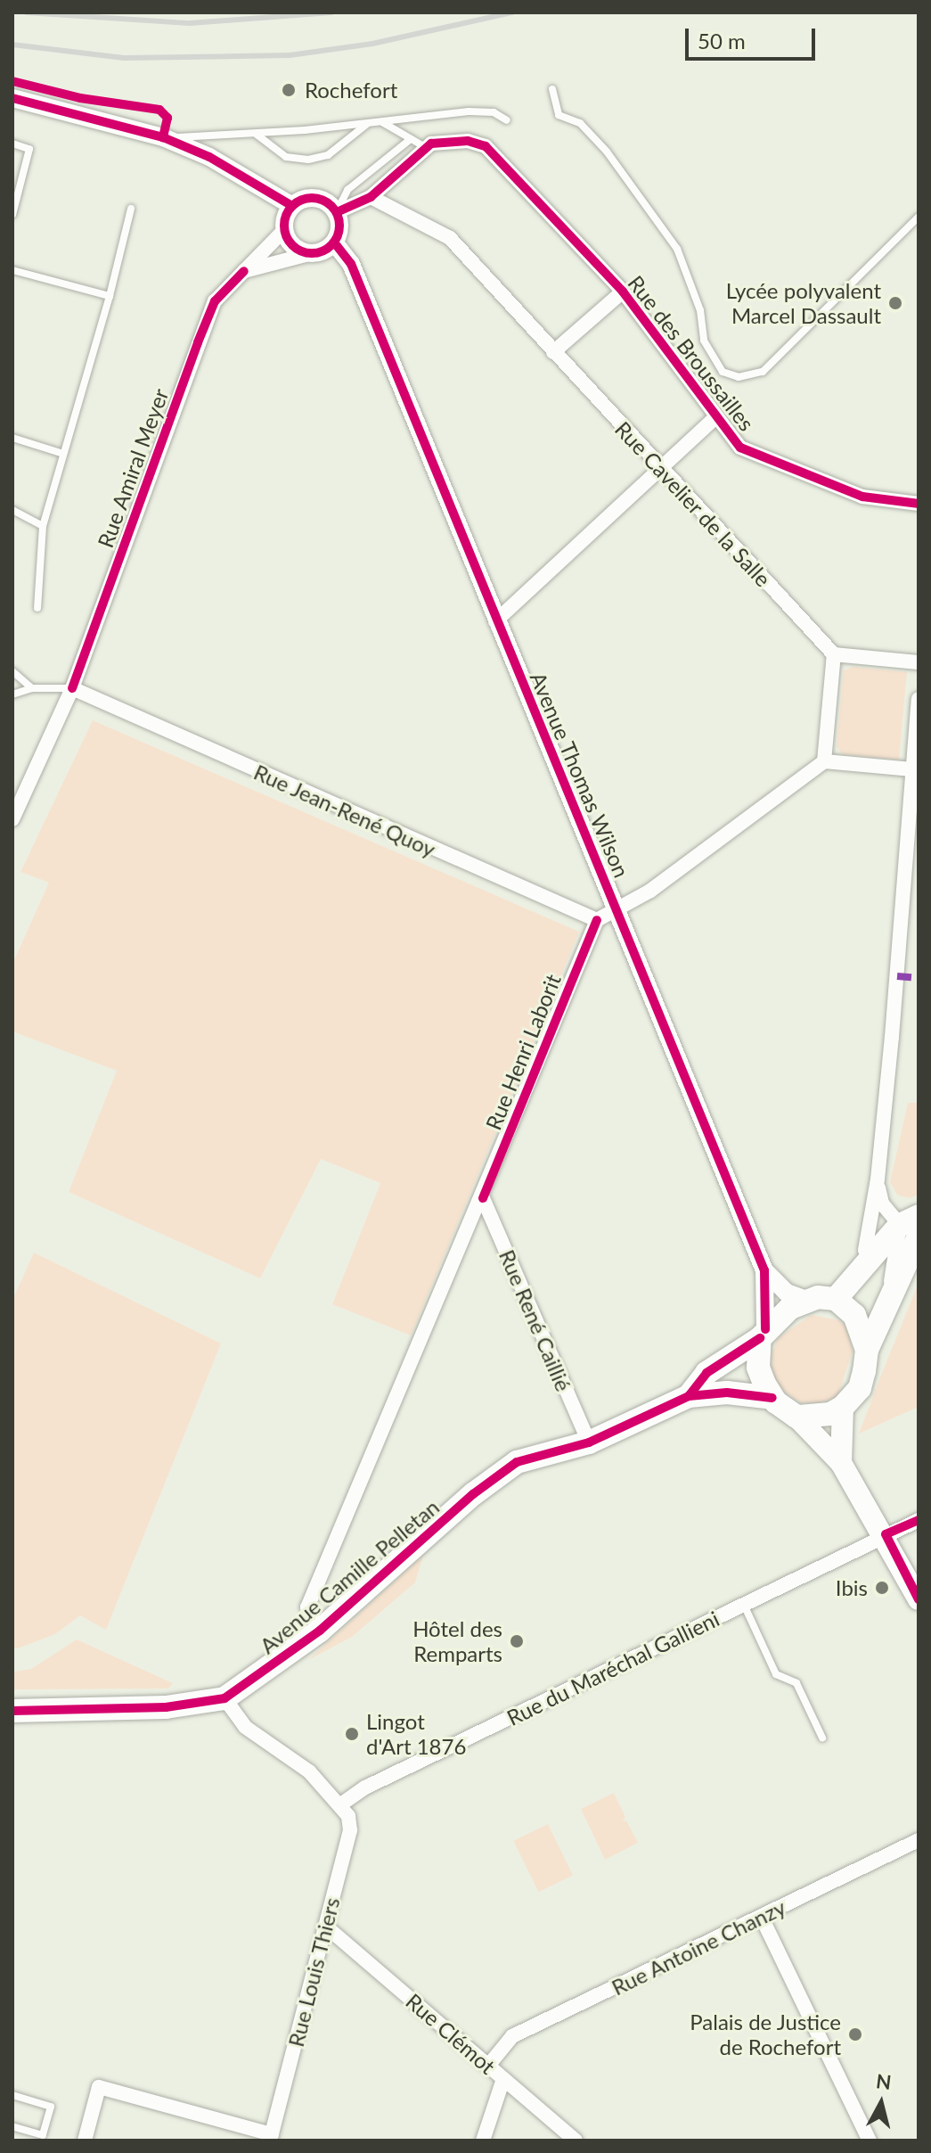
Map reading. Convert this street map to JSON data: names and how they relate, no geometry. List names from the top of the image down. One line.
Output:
{"streets":{"main road":["Avenue Camille Pelletan"],"street":["Rue des Broussailles","Rue Amiral Meyer","Rue Cavelier de la Salle","Avenue Thomas Wilson","Rue Jean-René Quoy","Rue Henri Laborit","Rue René Caillié","Rue du Maréchal Gallieni","Rue Antoine Chanzy","Rue Louis Thiers","Rue Clémot"]},"crossings":[["Rue Amiral Meyer","Avenue Thomas Wilson"],["Rue Amiral Meyer","Rue Jean-René Quoy"],["Avenue Thomas Wilson","Avenue Camille Pelletan"],["Rue Jean-René Quoy","Rue Henri Laborit"],["Rue Henri Laborit","Rue René Caillié"],["Rue Henri Laborit","Avenue Camille Pelletan"],["Rue René Caillié","Avenue Camille Pelletan"],["Rue du Maréchal Gallieni","Rue Louis Thiers"],["Rue Antoine Chanzy","Rue Clémot"],["Rue Louis Thiers","Rue Clémot"]],"places":["Rochefort","Lycée polyvalent Marcel Dassault","Ibis","Hôtel des Remparts","Lingot d'Art 1876","Palais de Justice de Rochefort"],"scale_bar":"50 m","north":"top"}
